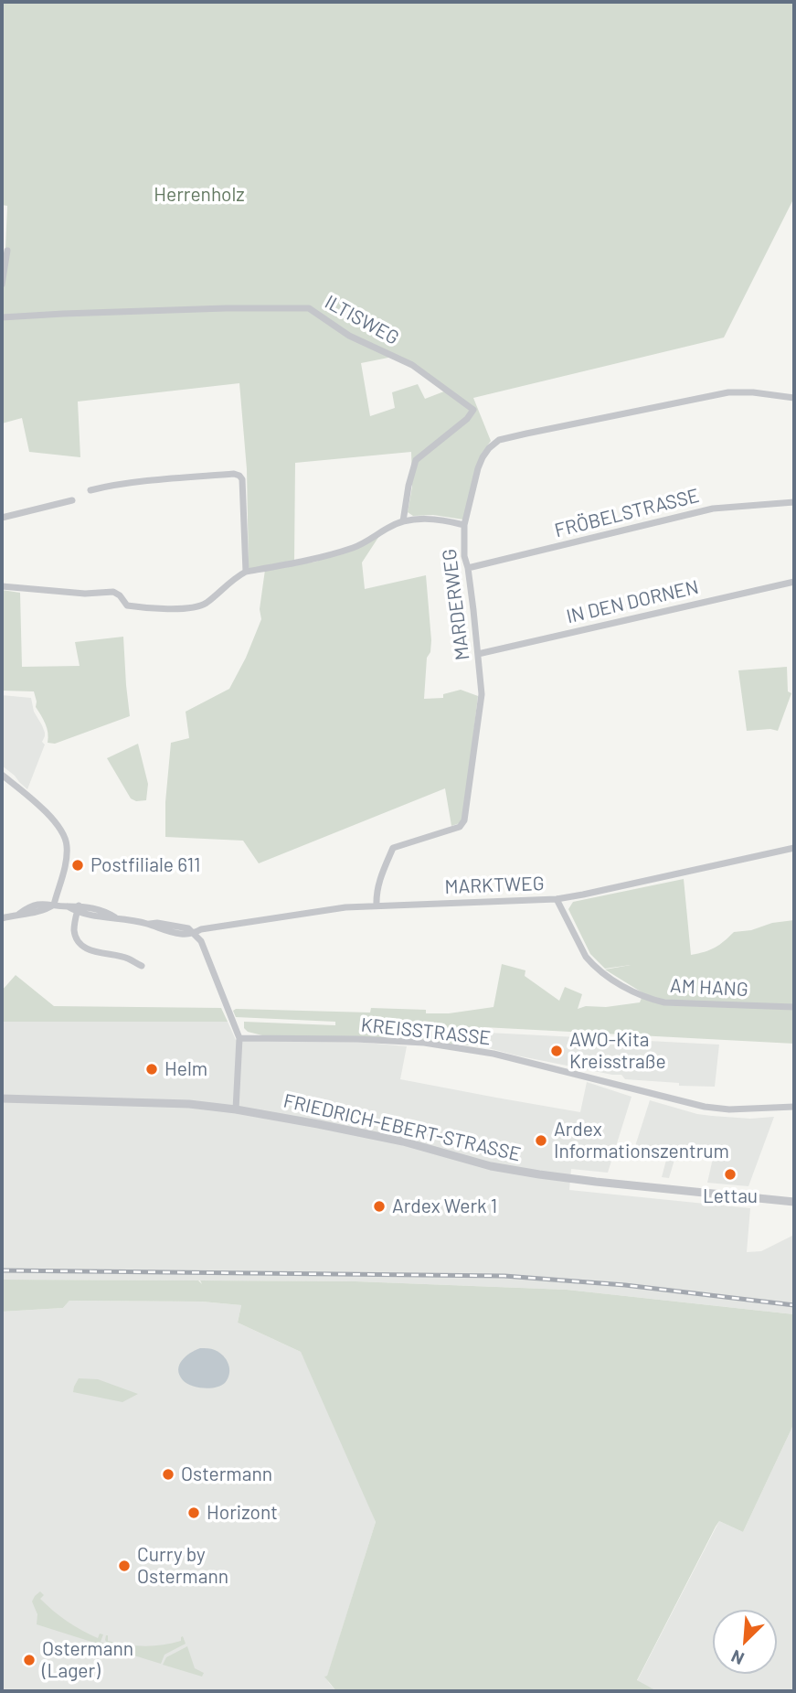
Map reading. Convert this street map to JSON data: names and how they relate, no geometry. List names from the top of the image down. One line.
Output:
{"streets":{"street":["ILTISWEG","FRÖBELSTRASSE","IN DEN DORNEN","MARDERWEG","MARKTWEG","AM HANG","KREISSTRASSE","FRIEDRICH-EBERT-STRASSE"]},"crossings":[["FRÖBELSTRASSE","MARDERWEG"],["IN DEN DORNEN","MARDERWEG"],["MARDERWEG","MARKTWEG"],["MARKTWEG","AM HANG"]],"parks":["Herrenholz"],"places":["Postfiliale 611","AWO-Kita Kreisstraße","Helm","Ardex Informationszentrum","Lettau","Ardex Werk 1","Ostermann","Horizont","Curry by Ostermann","Ostermann (Lager)"],"north":"bottom left"}
